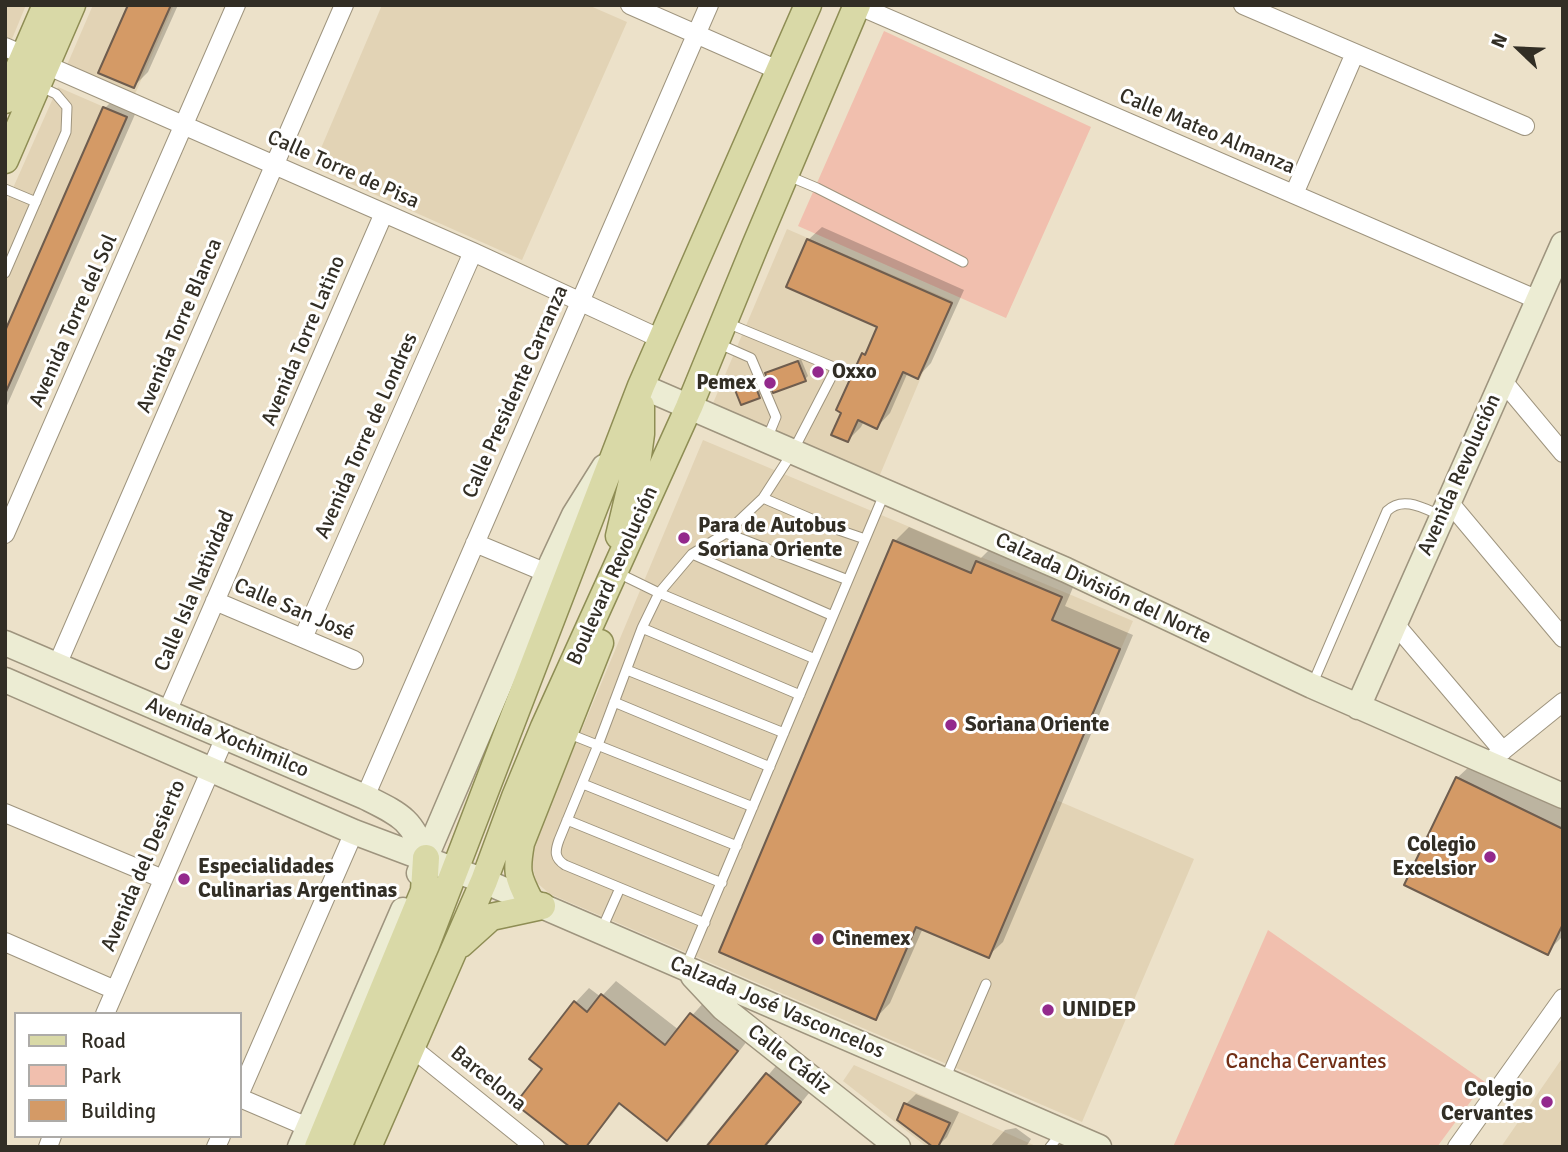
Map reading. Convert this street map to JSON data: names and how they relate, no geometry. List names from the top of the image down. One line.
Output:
{"streets":{"main road":["Avenida Revolución","Boulevard Revolución","Calzada División del Norte","Avenida Xochimilco","Calzada José Vasconcelos","Calle Cádiz"],"street":["Calle Mateo Almanza","Calle Torre de Pisa","Avenida Torre del Sol","Avenida Torre Blanca","Avenida Torre Latino","Calle Presidente Carranza","Avenida Torre de Londres","Calle Isla Natividad","Calle San José","Avenida del Desierto","Barcelona"]},"crossings":[["Calle Mateo Almanza","Avenida Revolución"],["Calle Mateo Almanza","Boulevard Revolución"],["Calle Torre de Pisa","Avenida Torre del Sol"],["Calle Torre de Pisa","Avenida Torre Blanca"],["Calle Torre de Pisa","Avenida Torre Latino"],["Calle Torre de Pisa","Calle Presidente Carranza"],["Calle Torre de Pisa","Avenida Torre de Londres"],["Avenida Torre Blanca","Avenida Xochimilco"],["Avenida Torre Latino","Calle Isla Natividad"],["Calle Presidente Carranza","Avenida Xochimilco"],["Avenida Torre de Londres","Calle San José"],["Avenida Revolución","Calzada División del Norte"],["Boulevard Revolución","Calzada División del Norte"],["Boulevard Revolución","Calzada José Vasconcelos"],["Boulevard Revolución","Barcelona"],["Calle Isla Natividad","Calle San José"],["Calle Isla Natividad","Avenida Xochimilco"],["Avenida Xochimilco","Avenida del Desierto"],["Avenida Xochimilco","Calzada José Vasconcelos"],["Calzada José Vasconcelos","Calle Cádiz"]],"parks":["Cancha Cervantes"],"places":["Oxxo","Pemex","Para de Autobus Soriana Oriente","Soriana Oriente","Colegio Excelsior","Especialidades Culinarias Argentinas","Cinemex","UNIDEP","Colegio Cervantes"],"legend":["Road","Park","Building"],"north":"top left"}
